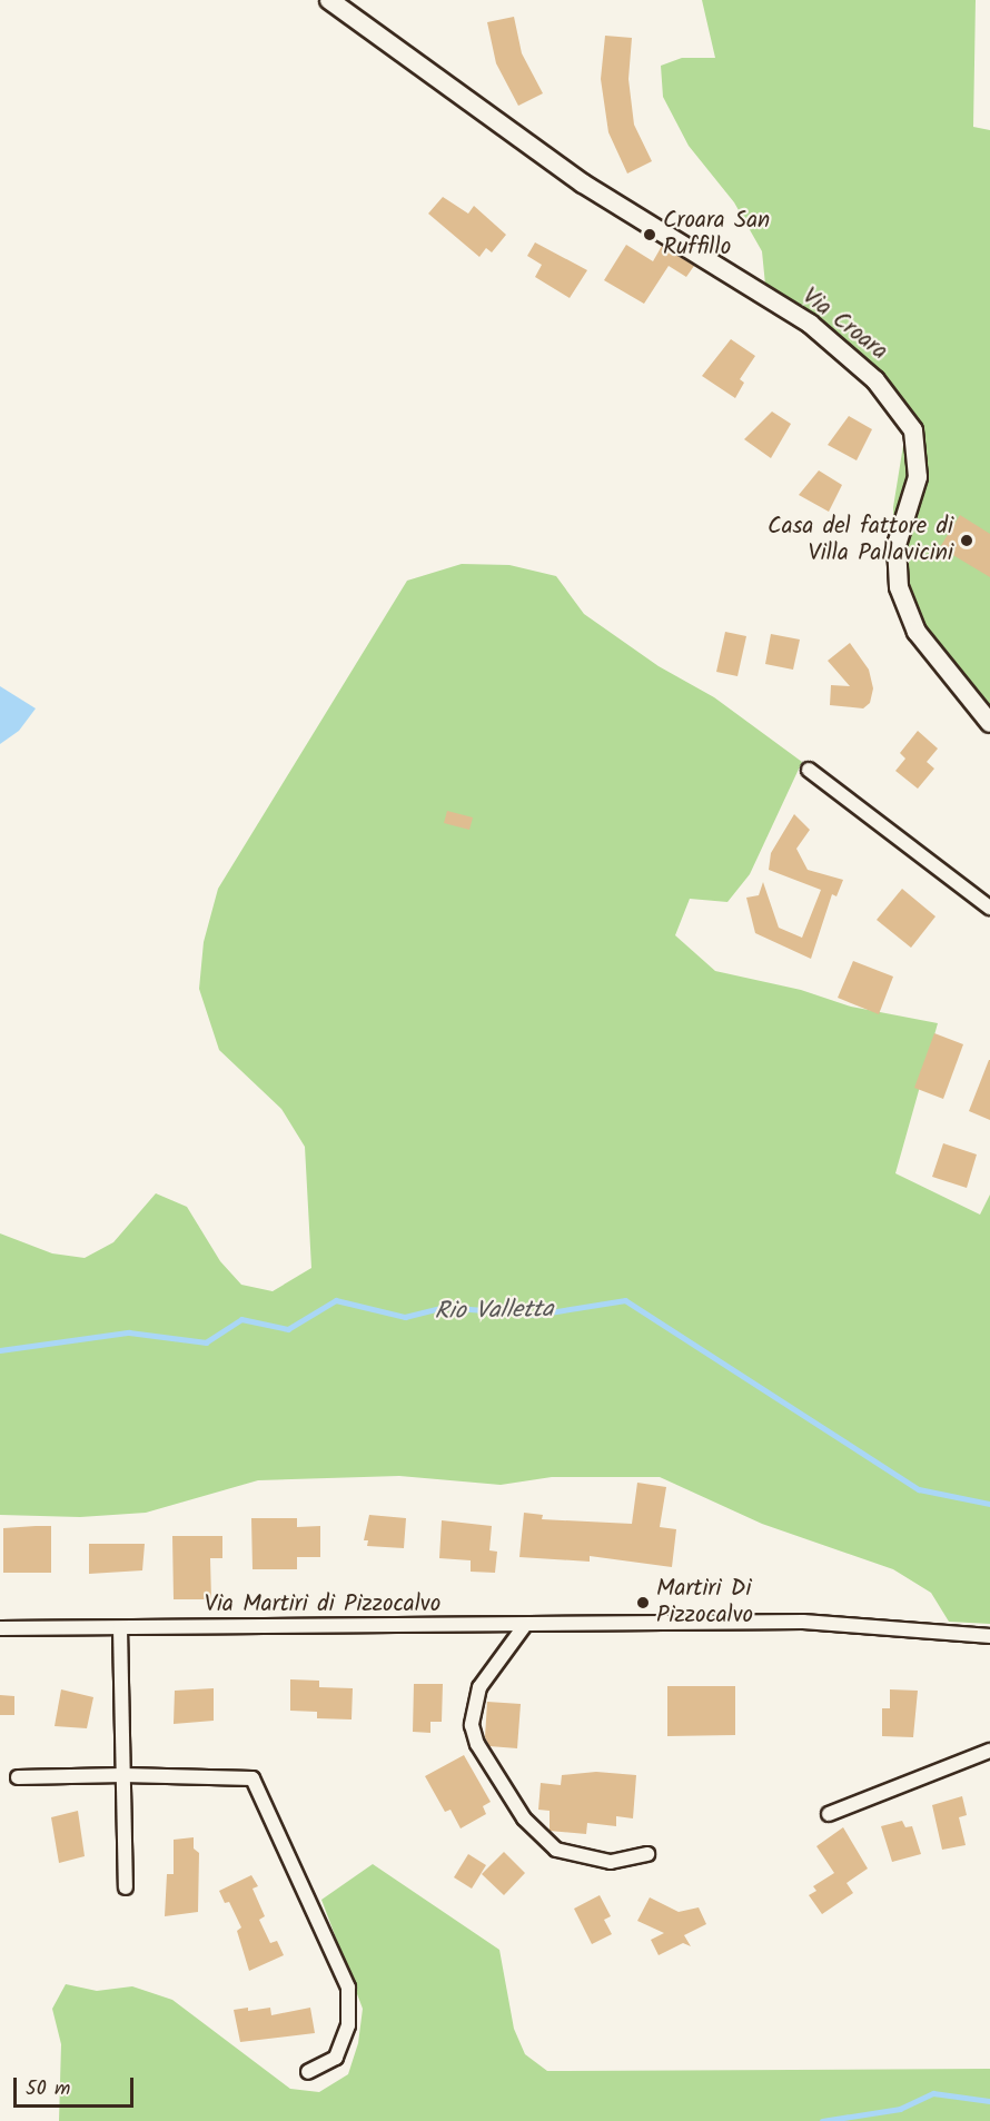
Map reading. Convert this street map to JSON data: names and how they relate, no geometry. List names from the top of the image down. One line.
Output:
{"streets":{"street":["Via Croara","Via Martiri di Pizzocalvo"]},"water":["Rio Valletta"],"places":["Croara San Ruffillo","Casa del fattore di Villa Pallavicini","Martiri Di Pizzocalvo"],"scale_bar":"50 m"}
